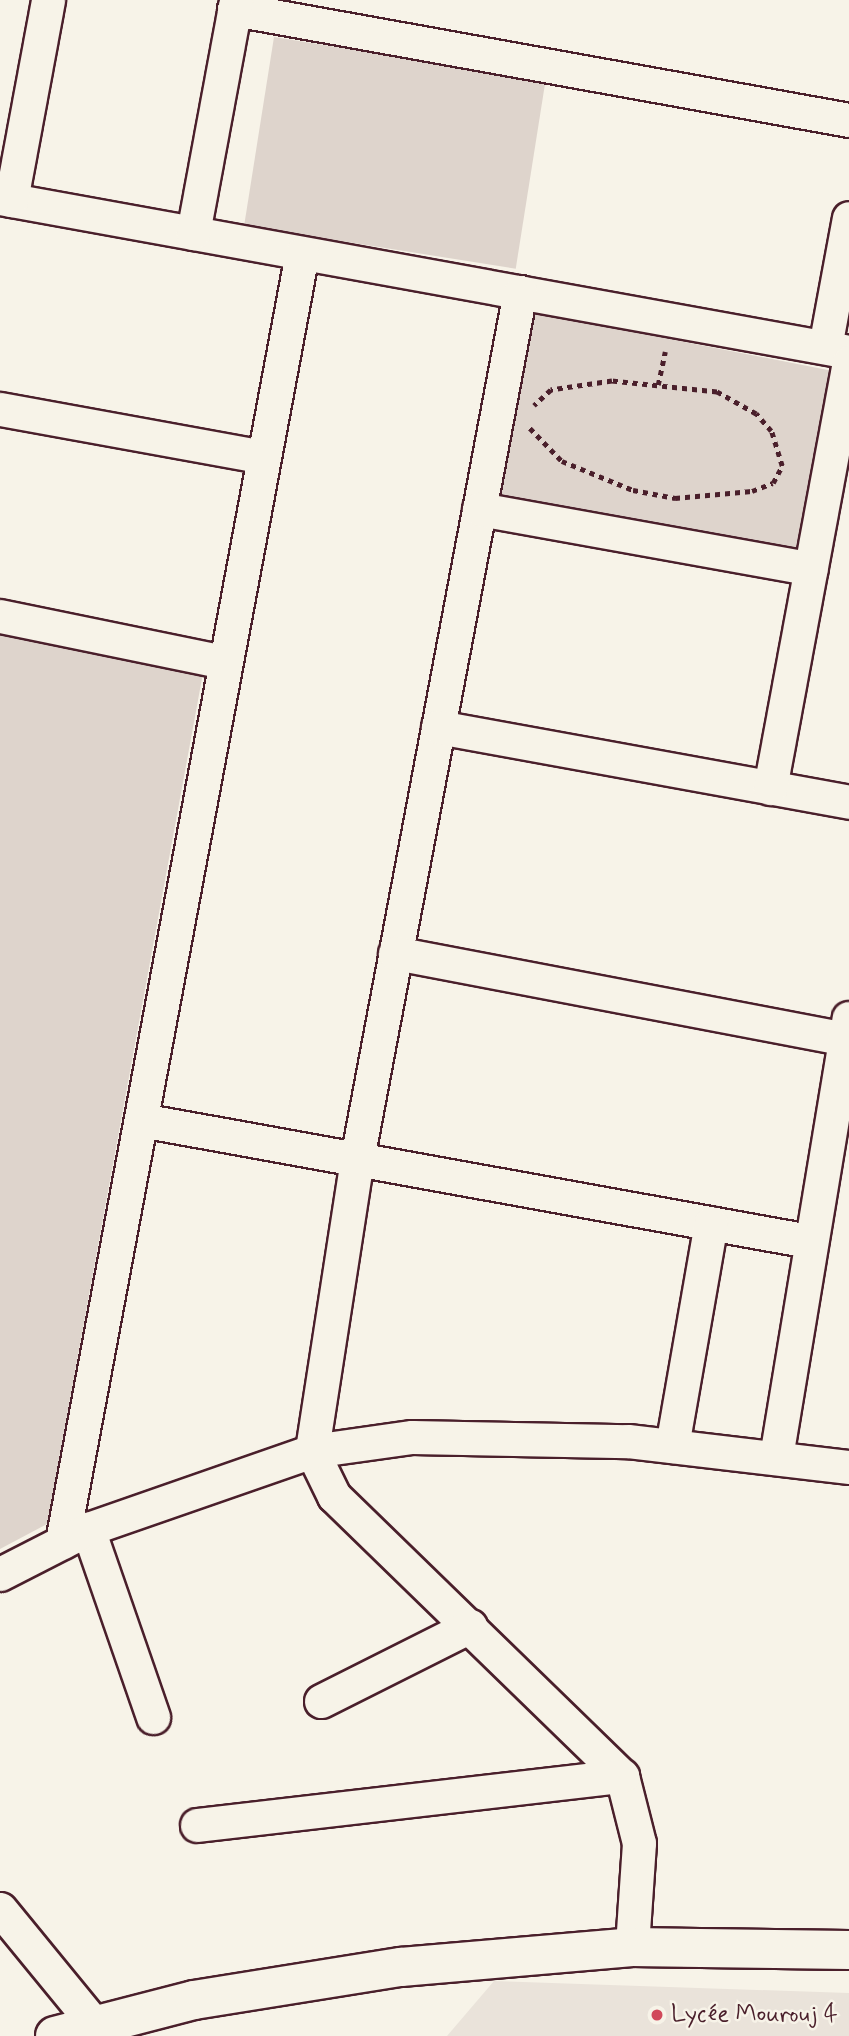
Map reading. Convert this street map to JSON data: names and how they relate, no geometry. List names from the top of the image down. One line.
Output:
{"places":["Lycée Mourouj 4"]}
